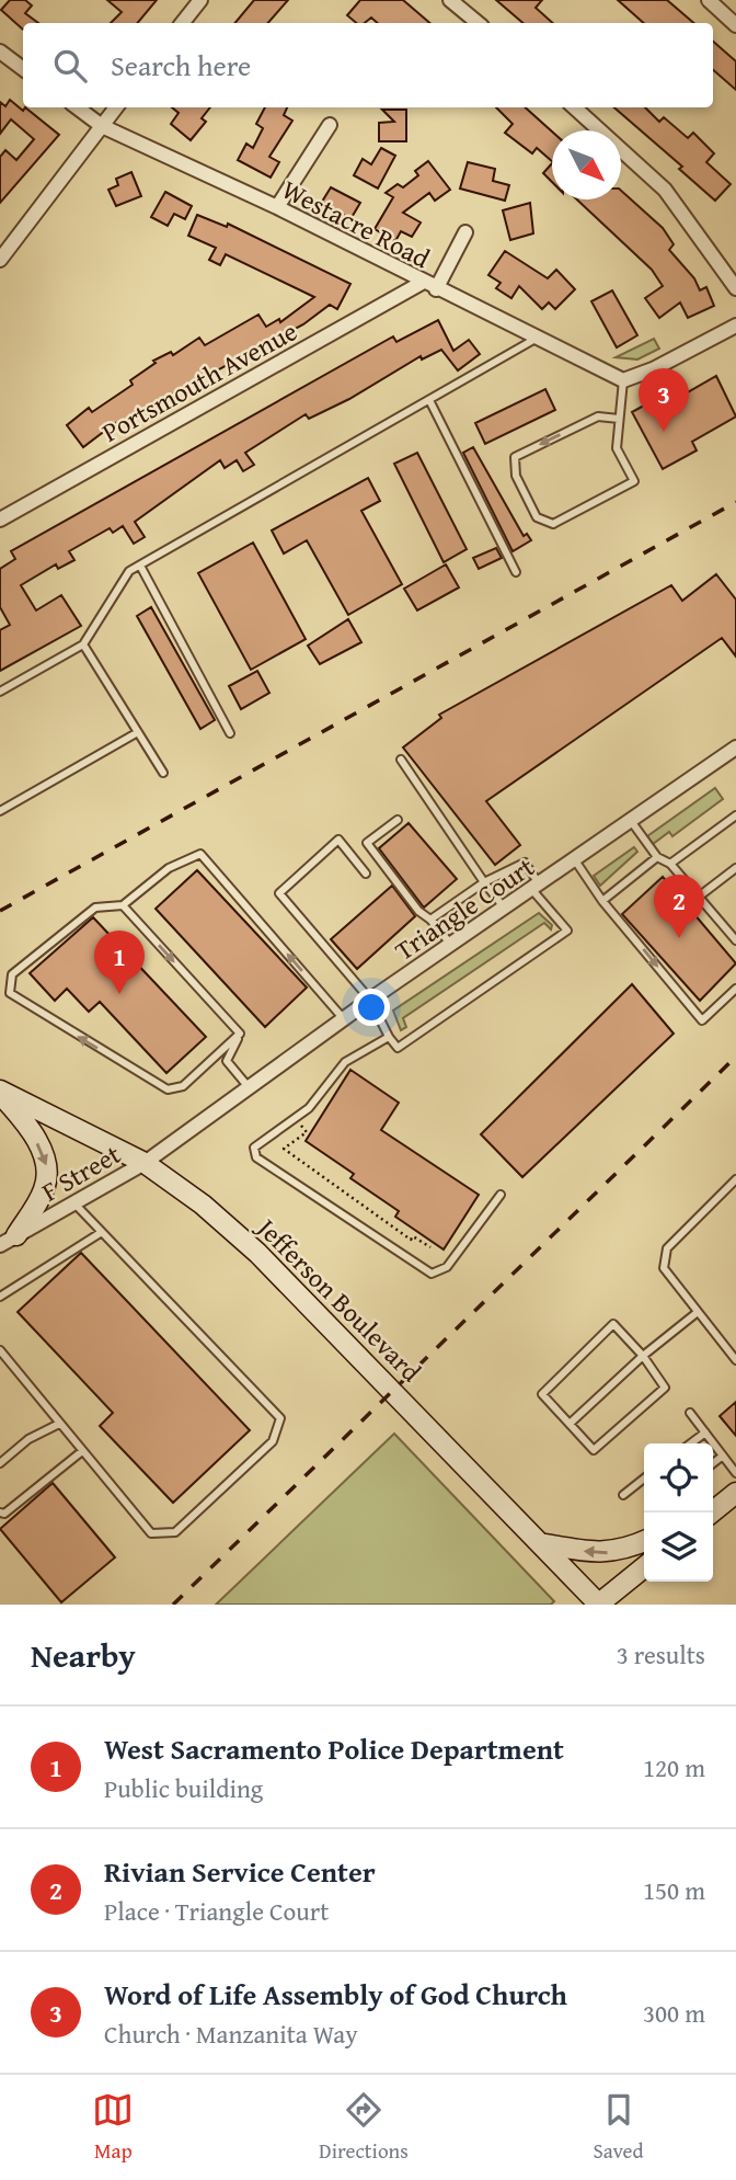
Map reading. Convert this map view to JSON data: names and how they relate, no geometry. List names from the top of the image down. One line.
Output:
{"streets":{"main road":["Jefferson Boulevard"],"street":["Westacre Road","Portsmouth Avenue","Triangle Court","F Street"]},"crossings":[["Westacre Road","Portsmouth Avenue"],["Triangle Court","F Street"],["Triangle Court","Jefferson Boulevard"],["F Street","Jefferson Boulevard"]],"north":"bottom right","page":{"search":"Search here","pins":["3","2","1"],"heading":["Nearby","3 results"],"list":[{"mark":"1","name":"West Sacramento Police Department","note":"Public building","value":"120 m"},{"mark":"2","name":"Rivian Service Center","note":"Place · Triangle Court","value":"150 m"},{"mark":"3","name":"Word of Life Assembly of God Church","note":"Church · Manzanita Way","value":"300 m"}],"nav":["Map","Directions","Saved"]}}
